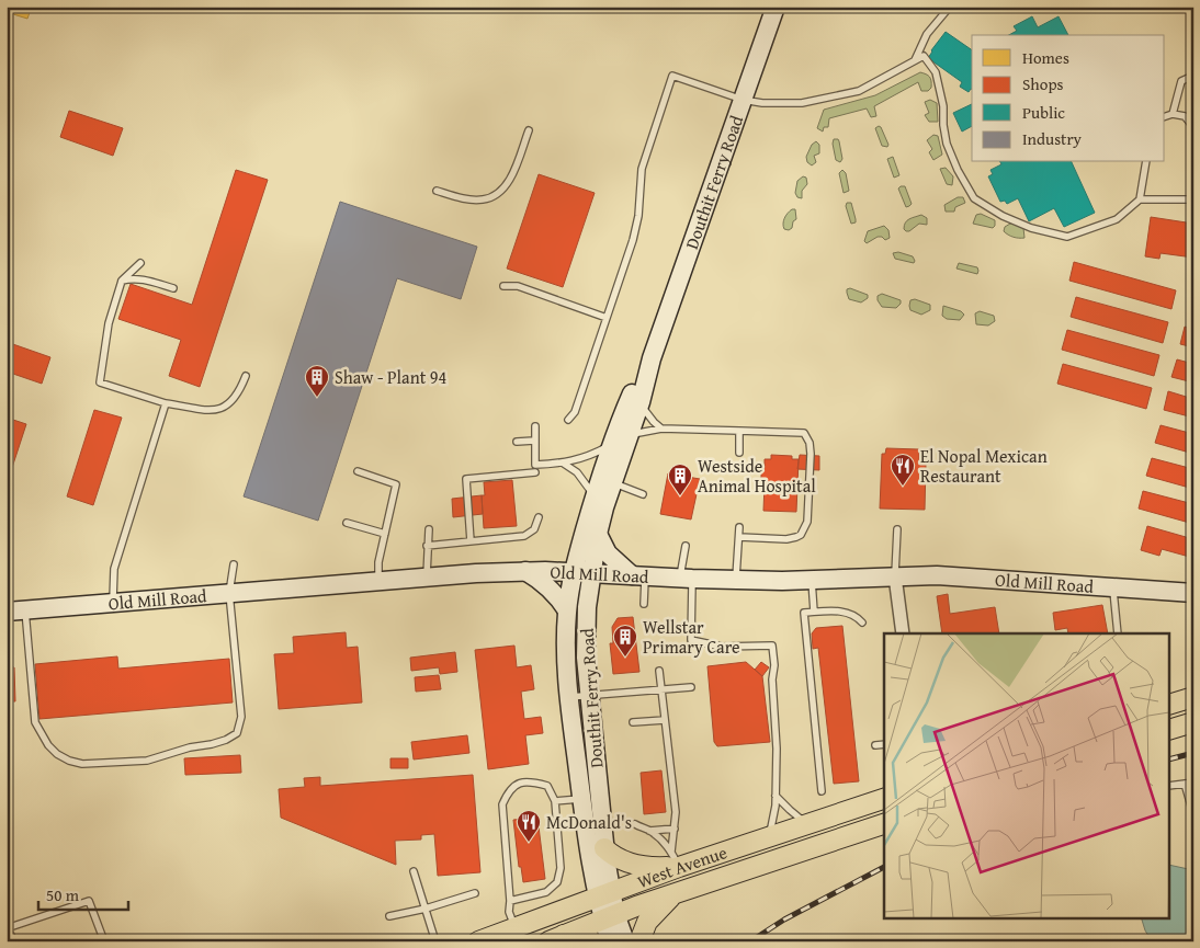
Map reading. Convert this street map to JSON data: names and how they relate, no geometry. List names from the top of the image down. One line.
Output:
{"streets":{"main road":["West Avenue"],"street":["Douthit Ferry Road","Old Mill Road"]},"crossings":[["Douthit Ferry Road","Old Mill Road"],["Douthit Ferry Road","West Avenue"]],"places":{"building":["Shaw - Plant 94","Westside Animal Hospital","Wellstar Primary Care"],"restaurant":["El Nopal Mexican Restaurant","McDonald's"]},"legend":["Homes","Shops","Public","Industry"],"scale_bar":"50 m"}
